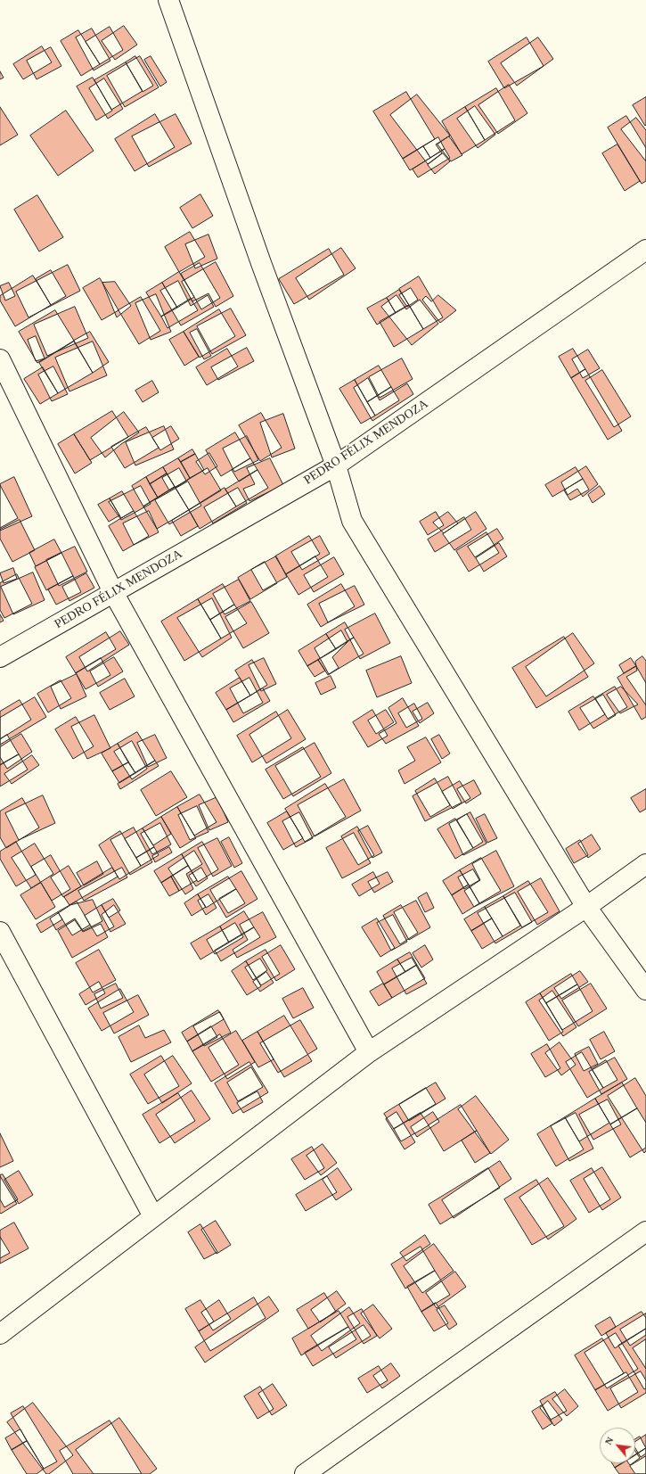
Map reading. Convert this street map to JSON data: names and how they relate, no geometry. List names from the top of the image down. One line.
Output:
{"streets":{"street":["PEDRO FÉLIX MENDOZA"]},"north":"top left"}
